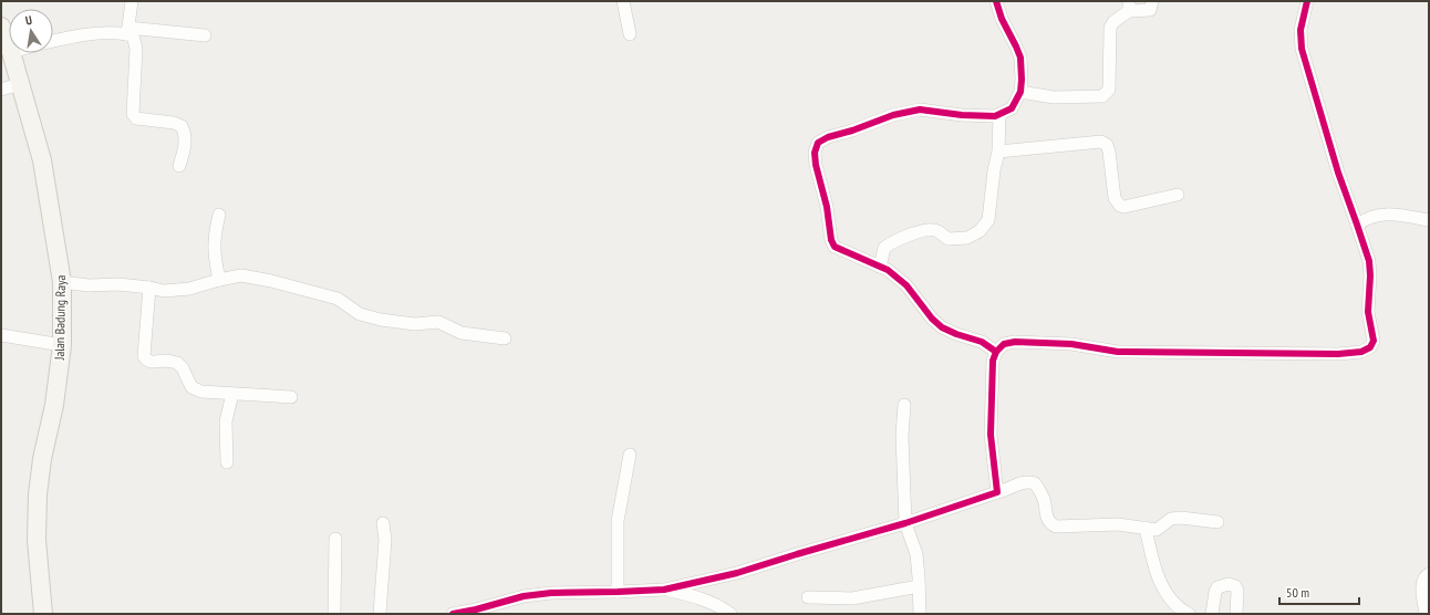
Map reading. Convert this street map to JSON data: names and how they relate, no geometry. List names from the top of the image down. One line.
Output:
{"streets":{"main road":["Jalan Badung Raya"]},"scale_bar":"50 m","north":"top"}
